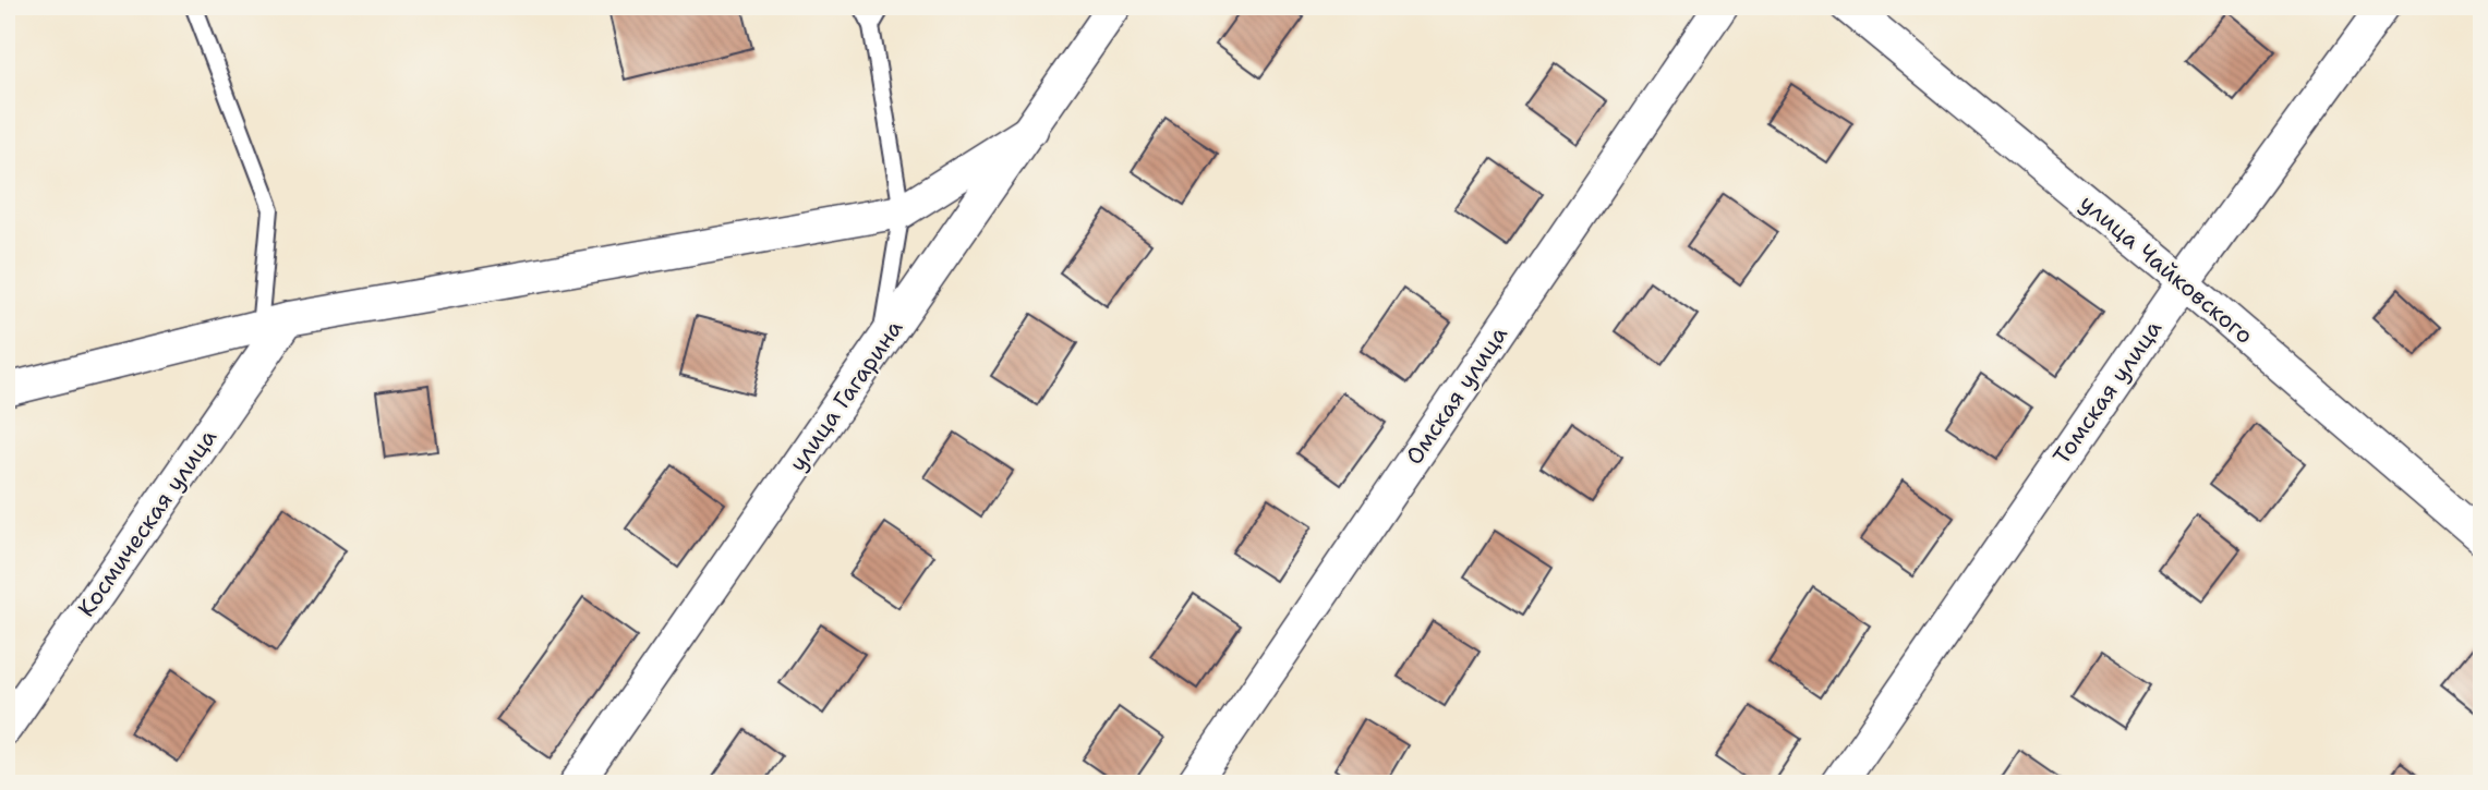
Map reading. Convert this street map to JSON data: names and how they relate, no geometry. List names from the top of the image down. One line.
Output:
{"streets":{"street":["улица Чайковского","Томская улица","улица Гагарина","Омская улица","Космическая улица"]},"crossings":[["улица Чайковского","Томская улица"]]}
